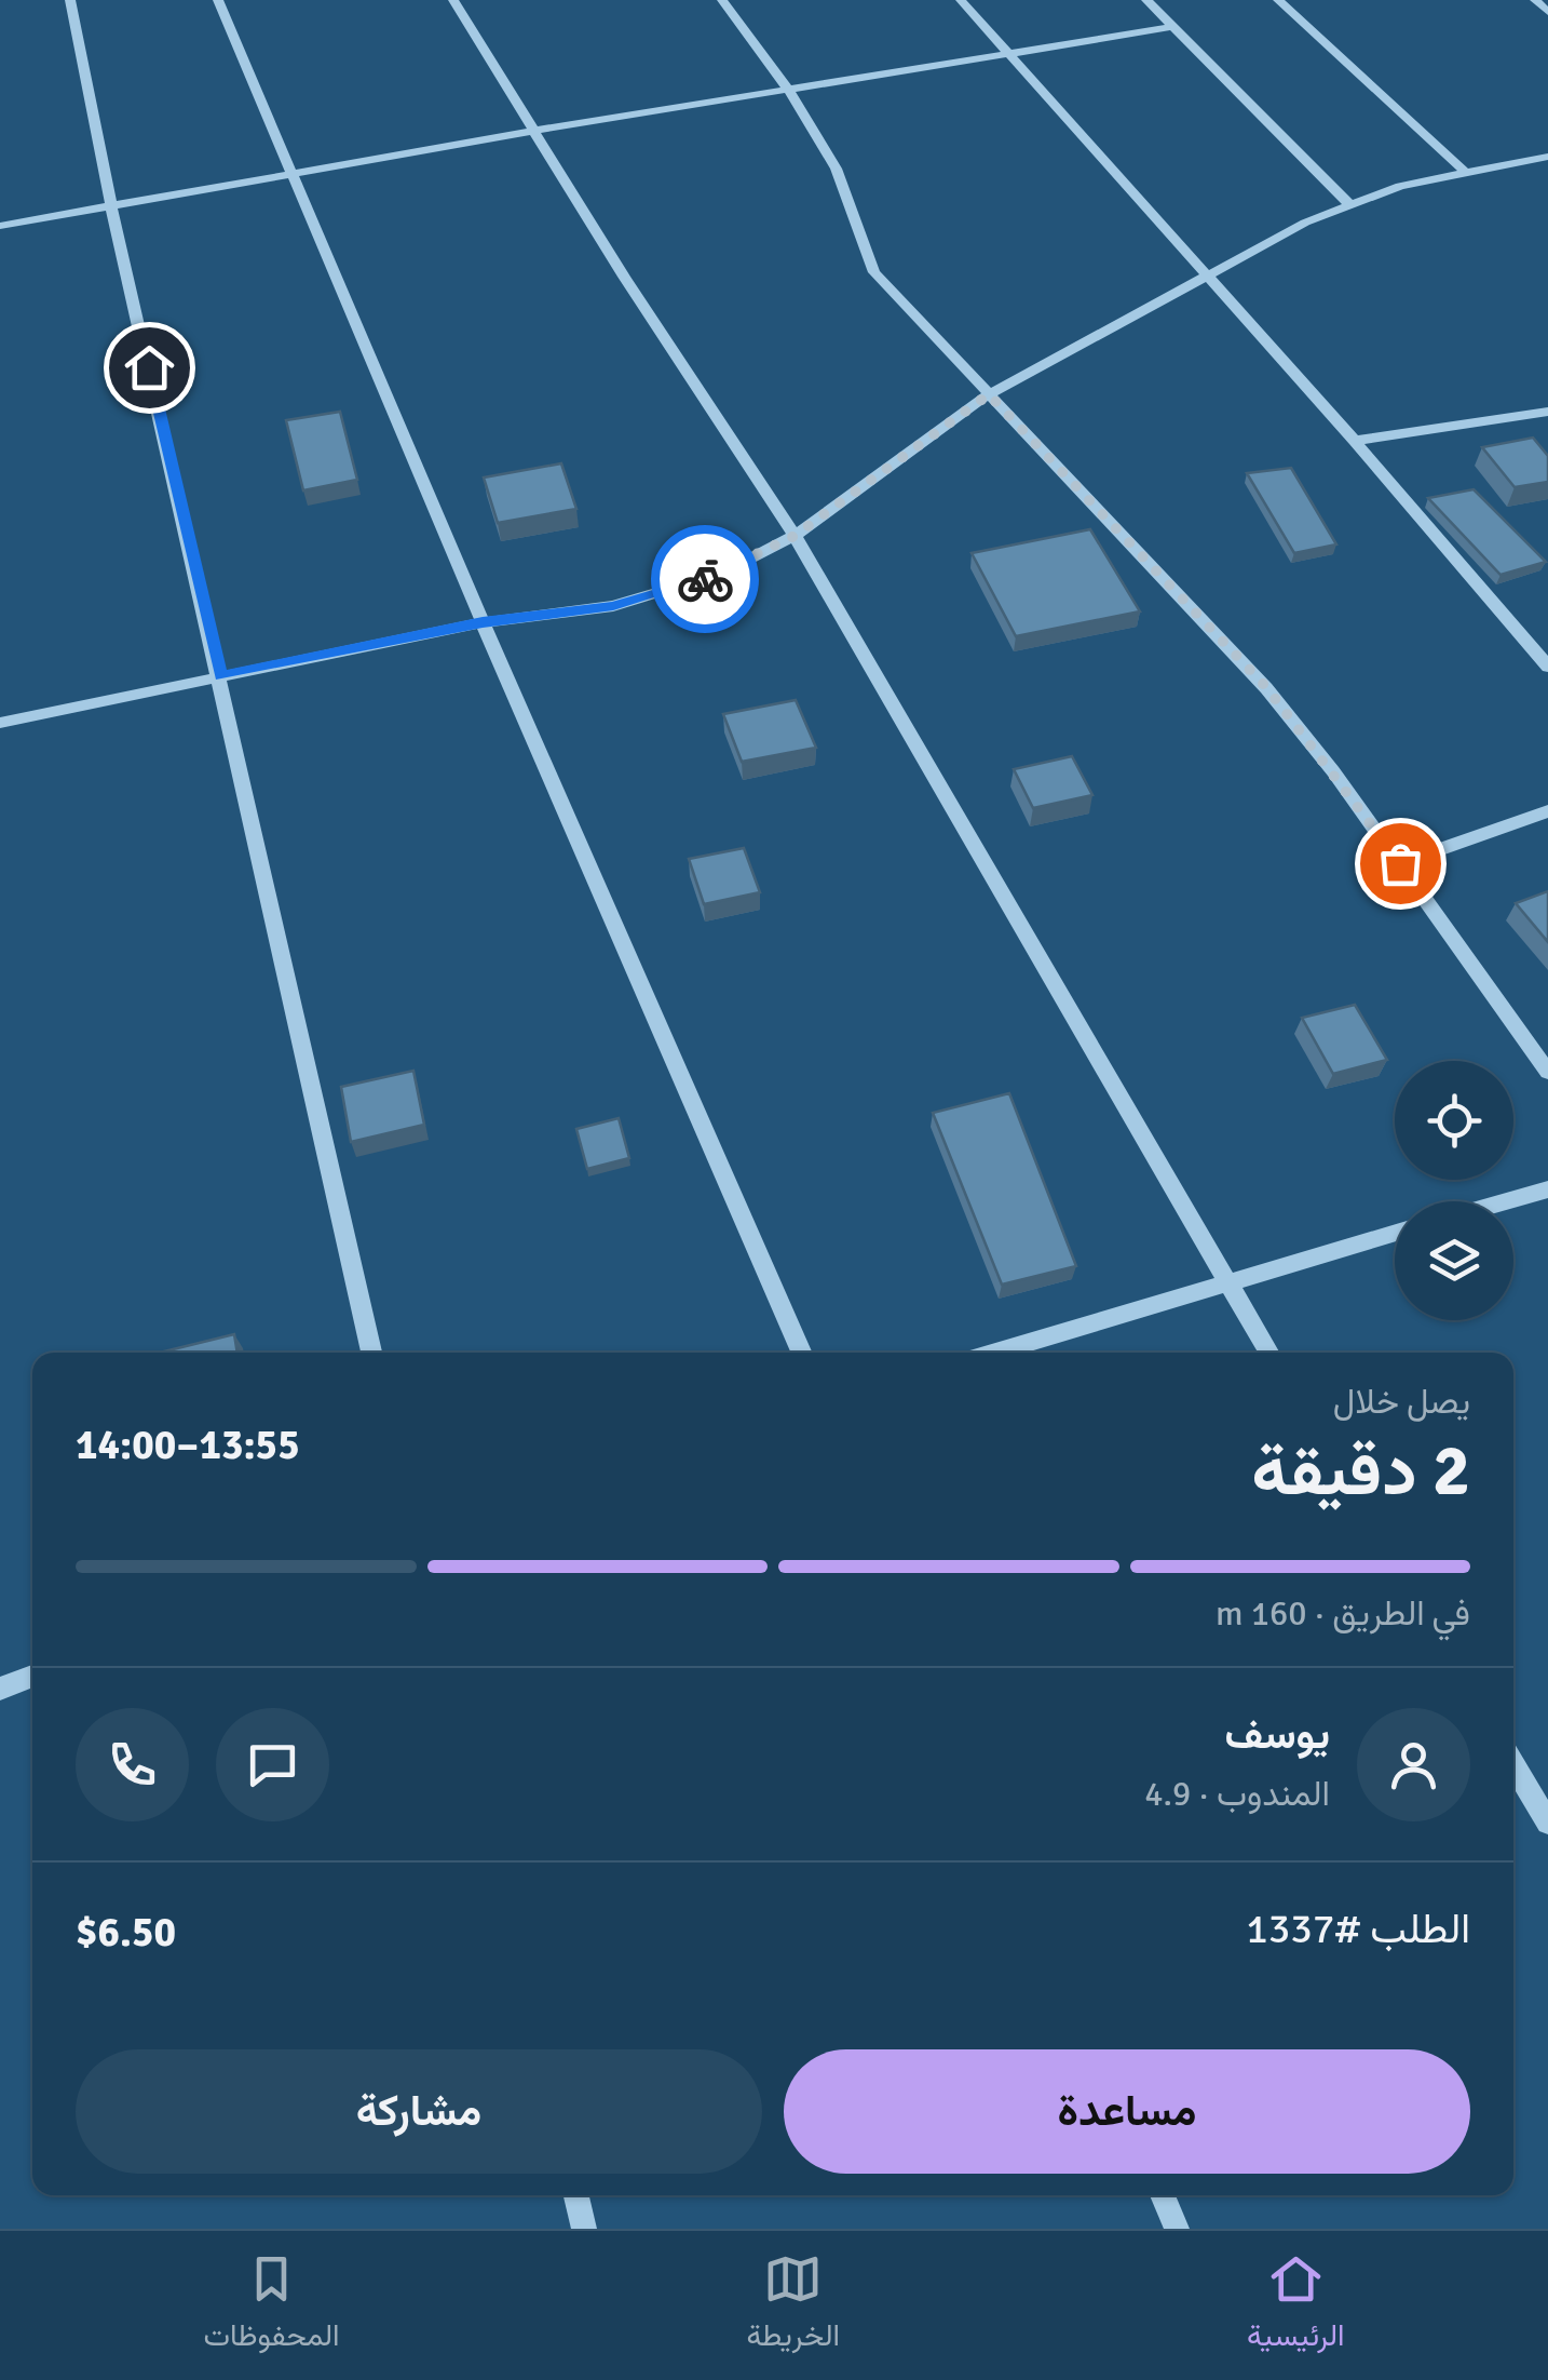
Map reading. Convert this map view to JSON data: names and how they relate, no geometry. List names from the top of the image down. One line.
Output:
{"page":{"heading":["2 دقيقة","يصل خلال","13:55–14:00"],"panel":["يوسف","المندوب · 4.9","الطلب #1337","$6.50"],"bar":"في الطريق · 160 m","buttons":["مساعدة","مشاركة"],"tabs":["الرئيسية","الخريطة","المحفوظات"]}}
